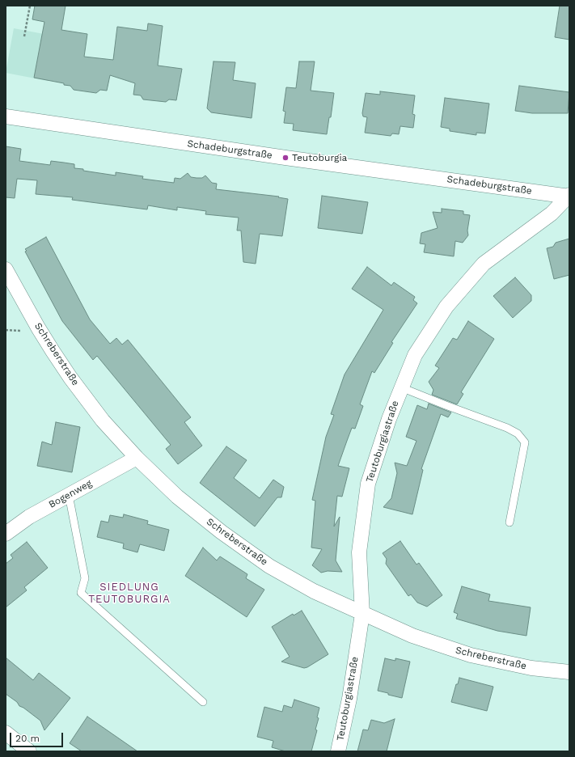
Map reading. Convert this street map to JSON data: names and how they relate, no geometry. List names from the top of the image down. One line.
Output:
{"streets":{"street":["Schadeburgstraße","Schreberstraße","Teutoburgiastraße","Bogenweg"]},"crossings":[["Schadeburgstraße","Teutoburgiastraße"],["Schreberstraße","Teutoburgiastraße"],["Schreberstraße","Bogenweg"]],"districts":["SIEDLUNG TEUTOBURGIA"],"places":["Teutoburgia"],"scale_bar":"20 m"}
